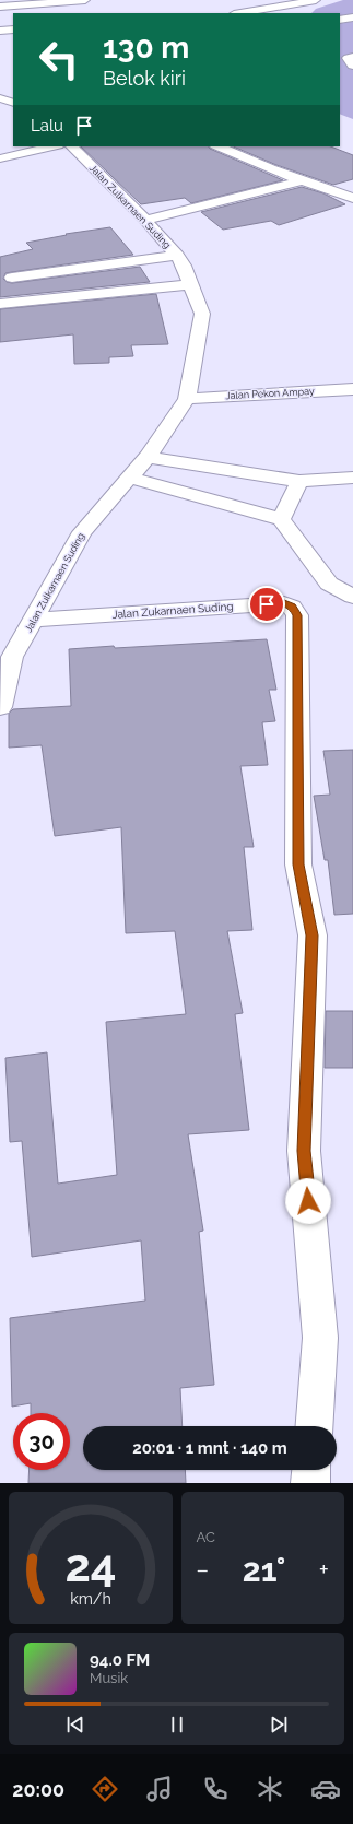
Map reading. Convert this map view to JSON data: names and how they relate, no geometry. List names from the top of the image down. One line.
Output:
{"streets":{"street":["Jalan Zulkarnaen Suding","Jalan Pekon Ampay","Jalan Zukarnaen Suding"]},"crossings":[["Jalan Zulkarnaen Suding","Jalan Pekon Ampay"],["Jalan Zulkarnaen Suding","Jalan Zukarnaen Suding"]],"page":{"turn":["130 m","Belok kiri"],"then":"Lalu","limit":"30","trip":"20:01 · 1 mnt · 140 m","tile":"AC","heat":["−","21°","+"],"song":["94.0 FM","Musik"],"tabs":"20:00","gauge":["24","km/h"]}}
